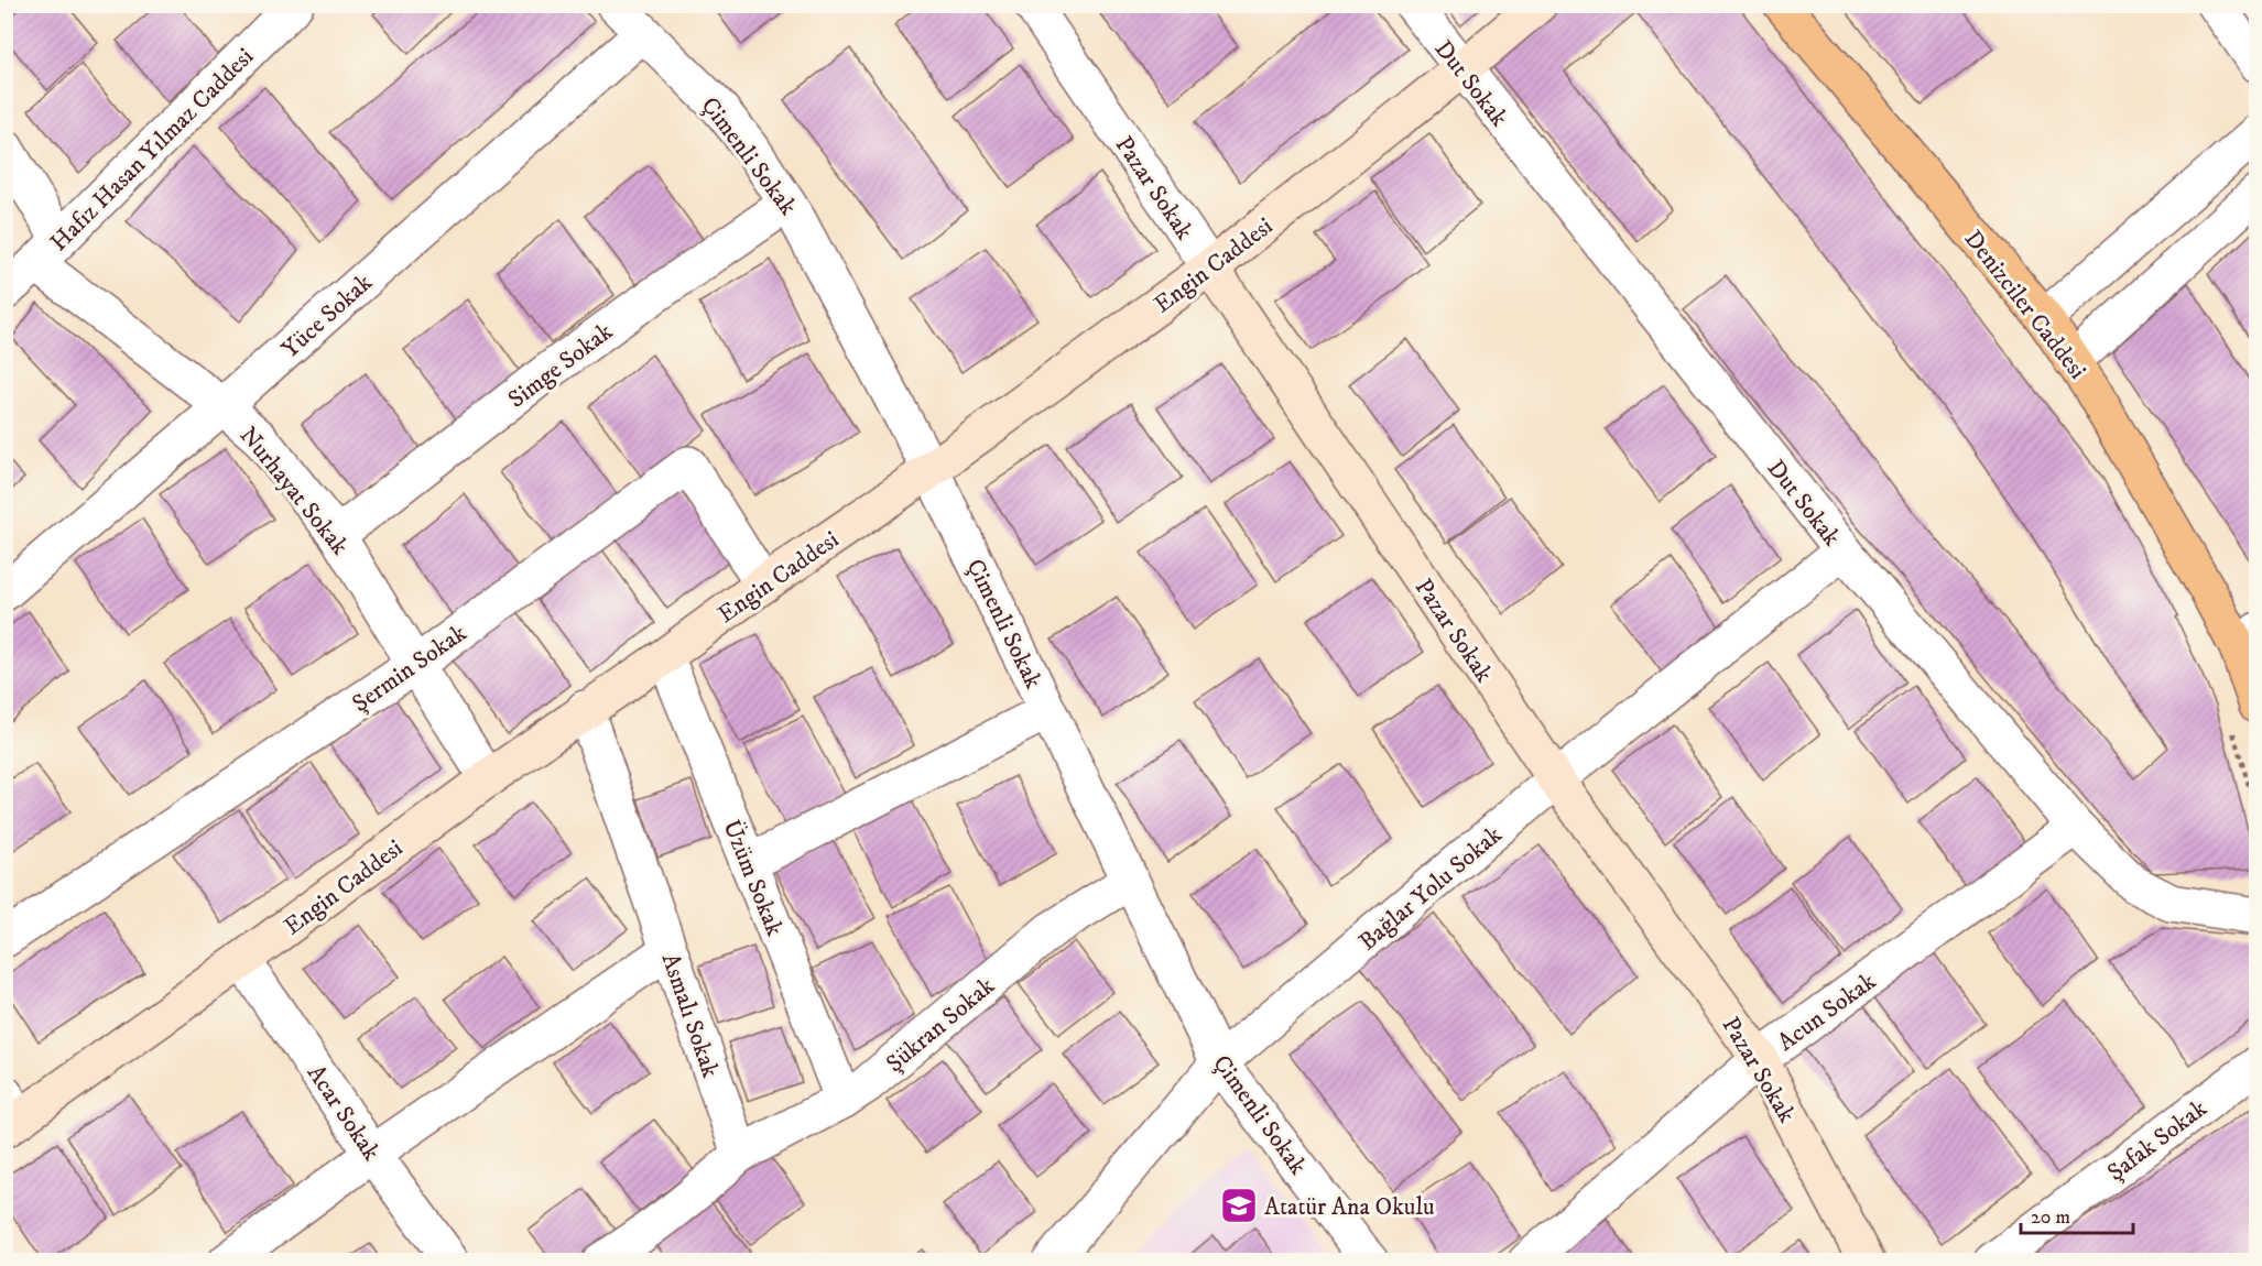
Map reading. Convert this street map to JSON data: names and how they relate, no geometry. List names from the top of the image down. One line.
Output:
{"streets":{"main road":["Denizciler Caddesi"],"street":["Dut Sokak","Hafız Hasan Yılmaz Caddesi","Çimenli Sokak","Pazar Sokak","Engin Caddesi","Yüce Sokak","Simge Sokak","Nurhayat Sokak","Şermin Sokak","Üzüm Sokak","Bağlar Yolu Sokak","Acun Sokak","Asmalı Sokak","Şükran Sokak","Acar Sokak","Şafak Sokak"]},"crossings":[["Dut Sokak","Engin Caddesi"],["Dut Sokak","Bağlar Yolu Sokak"],["Dut Sokak","Acun Sokak"],["Hafız Hasan Yılmaz Caddesi","Nurhayat Sokak"],["Çimenli Sokak","Engin Caddesi"],["Çimenli Sokak","Yüce Sokak"],["Çimenli Sokak","Simge Sokak"],["Çimenli Sokak","Bağlar Yolu Sokak"],["Çimenli Sokak","Şükran Sokak"],["Pazar Sokak","Engin Caddesi"],["Pazar Sokak","Bağlar Yolu Sokak"],["Pazar Sokak","Acun Sokak"],["Engin Caddesi","Nurhayat Sokak"],["Engin Caddesi","Şermin Sokak"],["Engin Caddesi","Üzüm Sokak"],["Engin Caddesi","Asmalı Sokak"],["Engin Caddesi","Acar Sokak"],["Yüce Sokak","Nurhayat Sokak"],["Simge Sokak","Nurhayat Sokak"],["Nurhayat Sokak","Şermin Sokak"],["Üzüm Sokak","Şükran Sokak"],["Asmalı Sokak","Şükran Sokak"]],"places":{"school or university":["Atatür Ana Okulu"]},"scale_bar":"20 m"}
